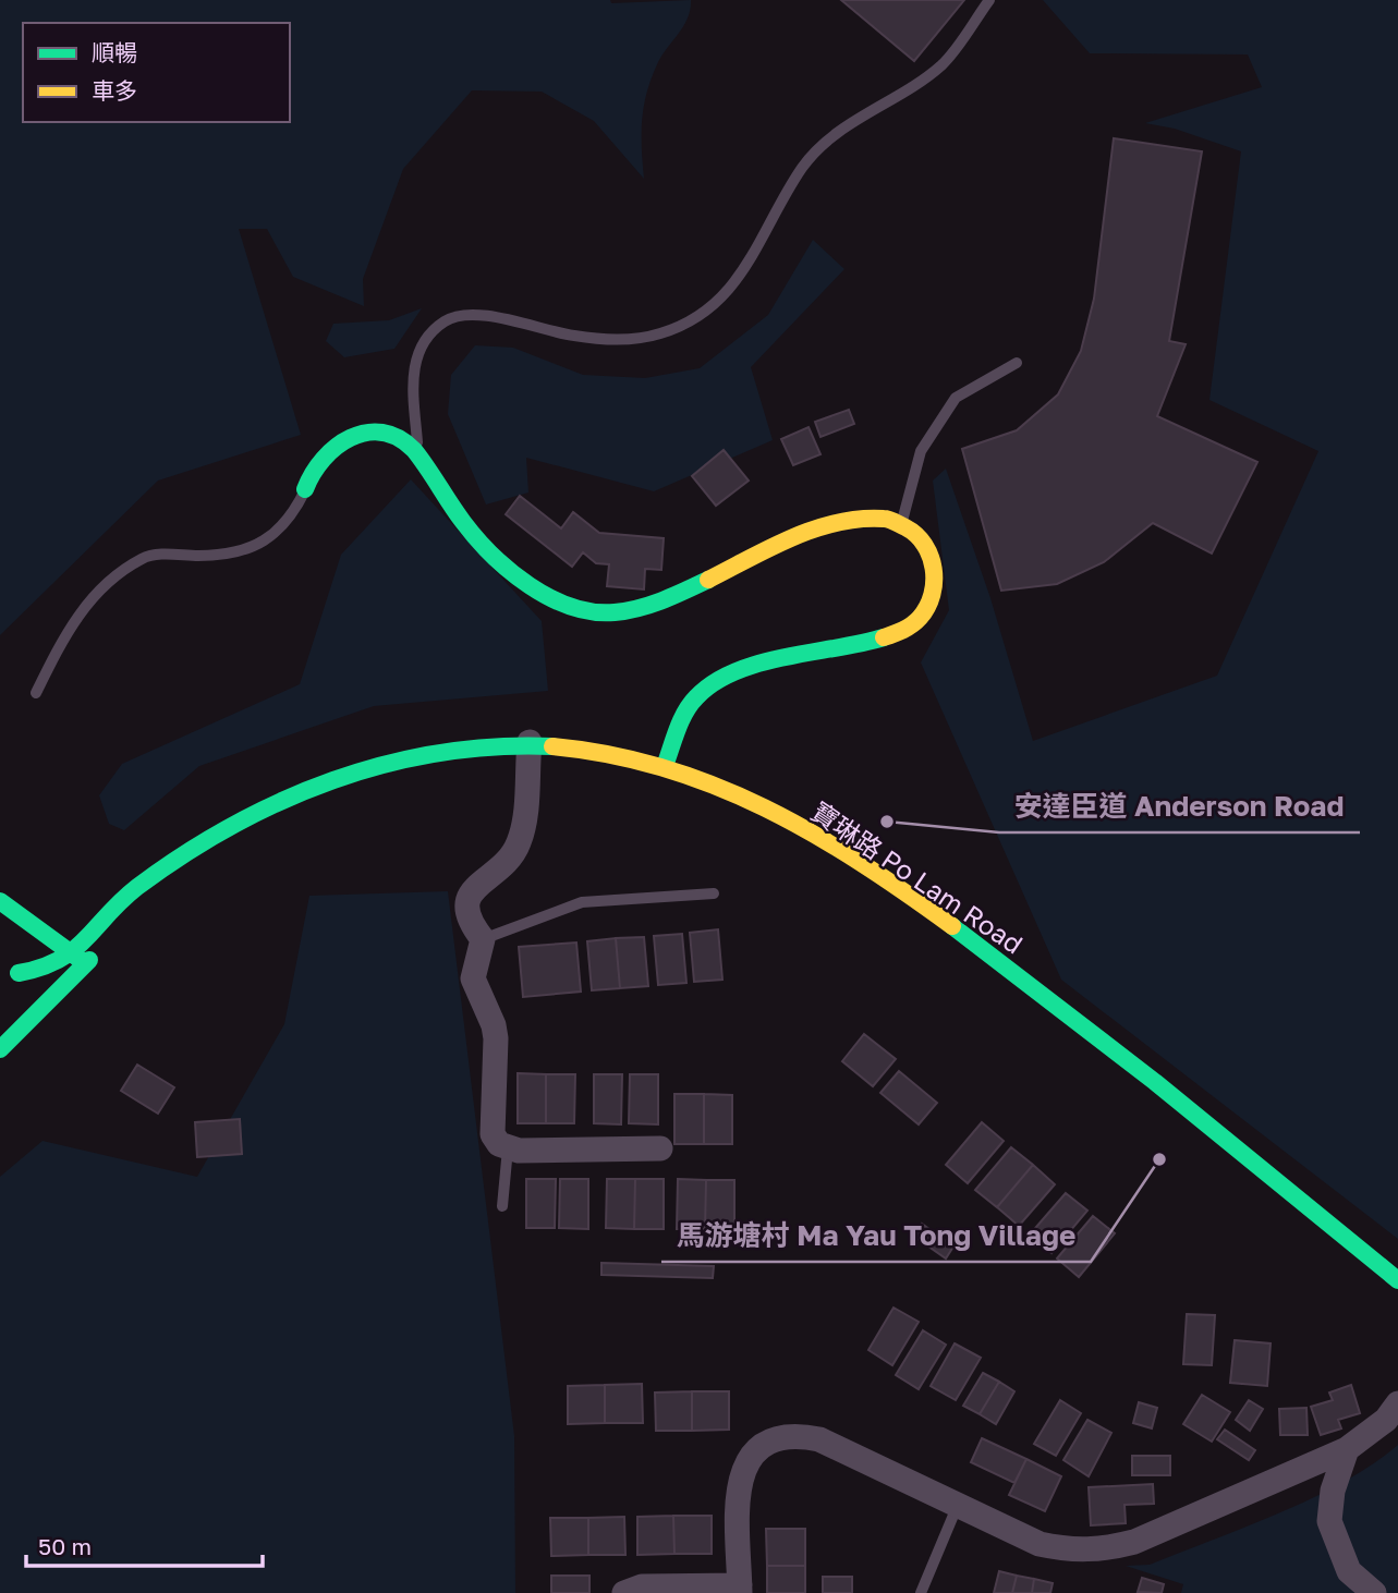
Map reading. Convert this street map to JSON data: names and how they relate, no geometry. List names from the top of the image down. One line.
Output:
{"streets":{"main road":["寶琳路 Po Lam Road"]},"places":["安達臣道 Anderson Road","馬游塘村 Ma Yau Tong Village"],"legend":["順暢","車多"],"scale_bar":"50 m"}
